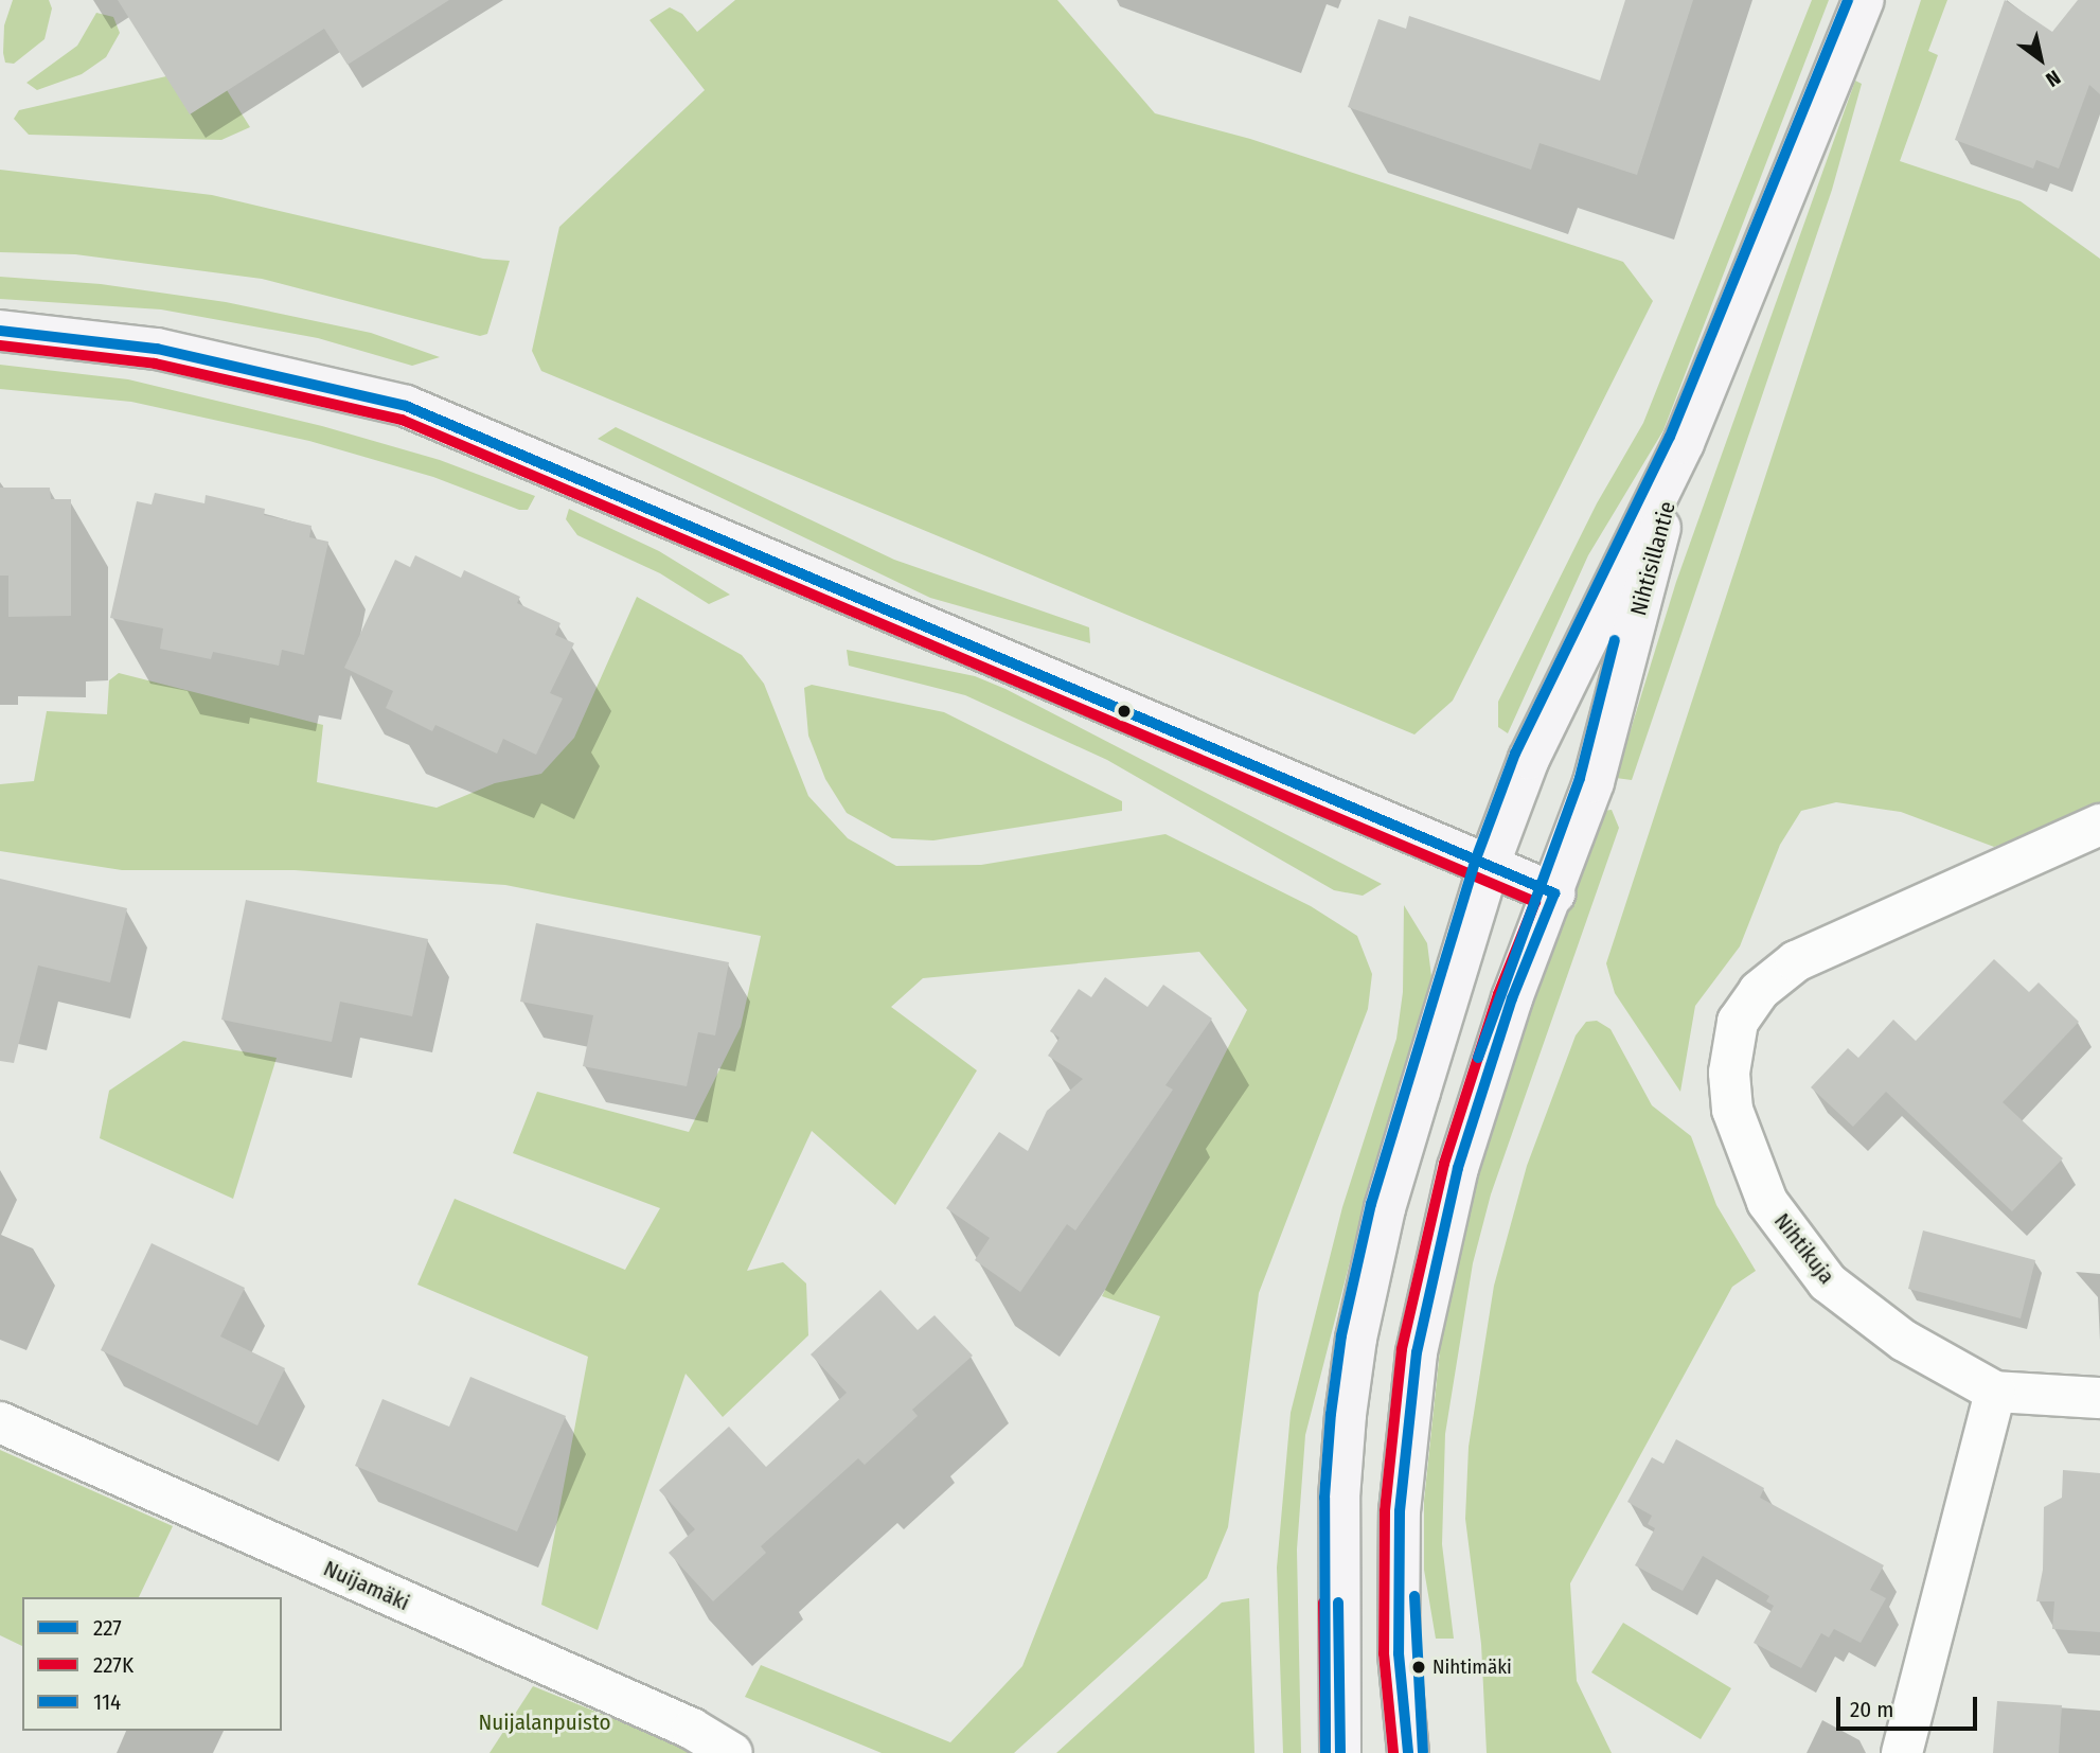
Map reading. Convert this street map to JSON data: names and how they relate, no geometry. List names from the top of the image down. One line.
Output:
{"streets":{"street":["Nihtisillantie","Nihtikuja","Nuijamäki"]},"parks":["Nuijalanpuisto"],"places":["Nihtimäki"],"lines":["transit line 114","transit line 227","transit line 227K"],"legend":["227","227K","114"],"scale_bar":"20 m","north":"bottom right"}
